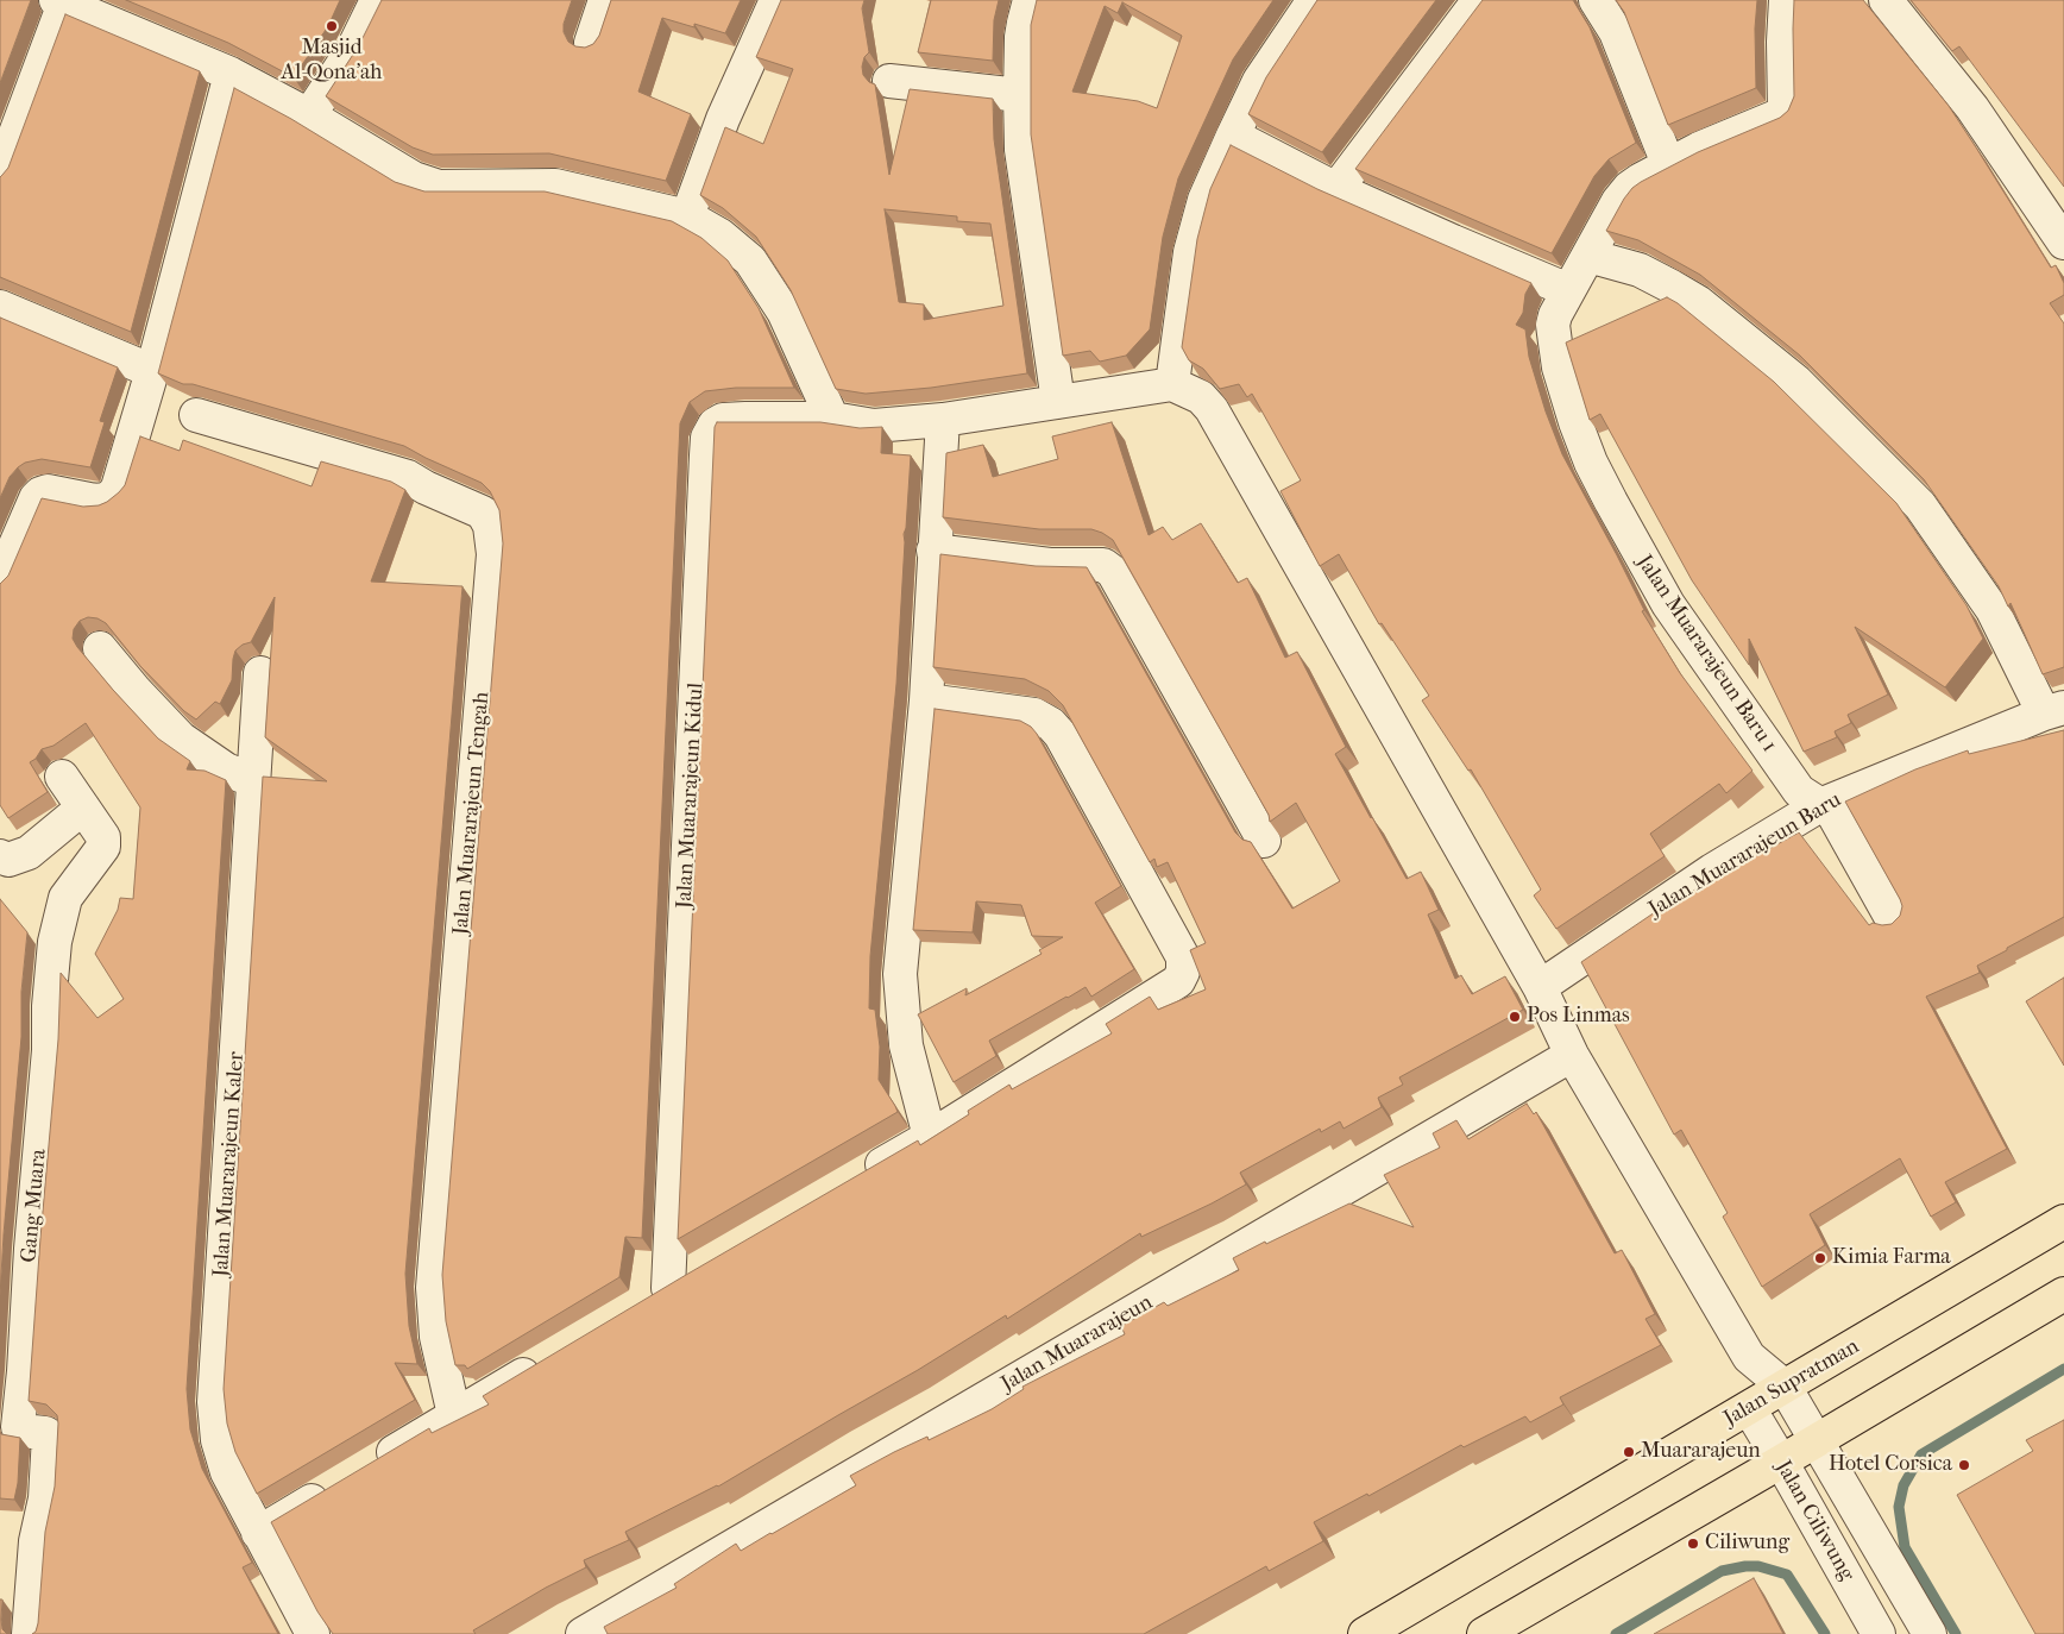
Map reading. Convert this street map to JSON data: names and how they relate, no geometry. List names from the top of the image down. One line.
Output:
{"streets":{"main road":["Jalan Supratman"],"street":["Jalan Muararajeun Baru 1","Jalan Muararajeun Kidul","Jalan Muararajeun Tengah","Jalan Muararajeun Baru","Jalan Muararajeun Kaler","Gang Muara","Jalan Muararajeun","Jalan Ciliwung"]},"crossings":[["Jalan Muararajeun Baru 1","Jalan Muararajeun Baru"],["Jalan Supratman","Jalan Ciliwung"]],"places":["Masjid Al-Qona'ah","Pos Linmas","Kimia Farma","Muararajeun","Hotel Corsica","Ciliwung"]}
